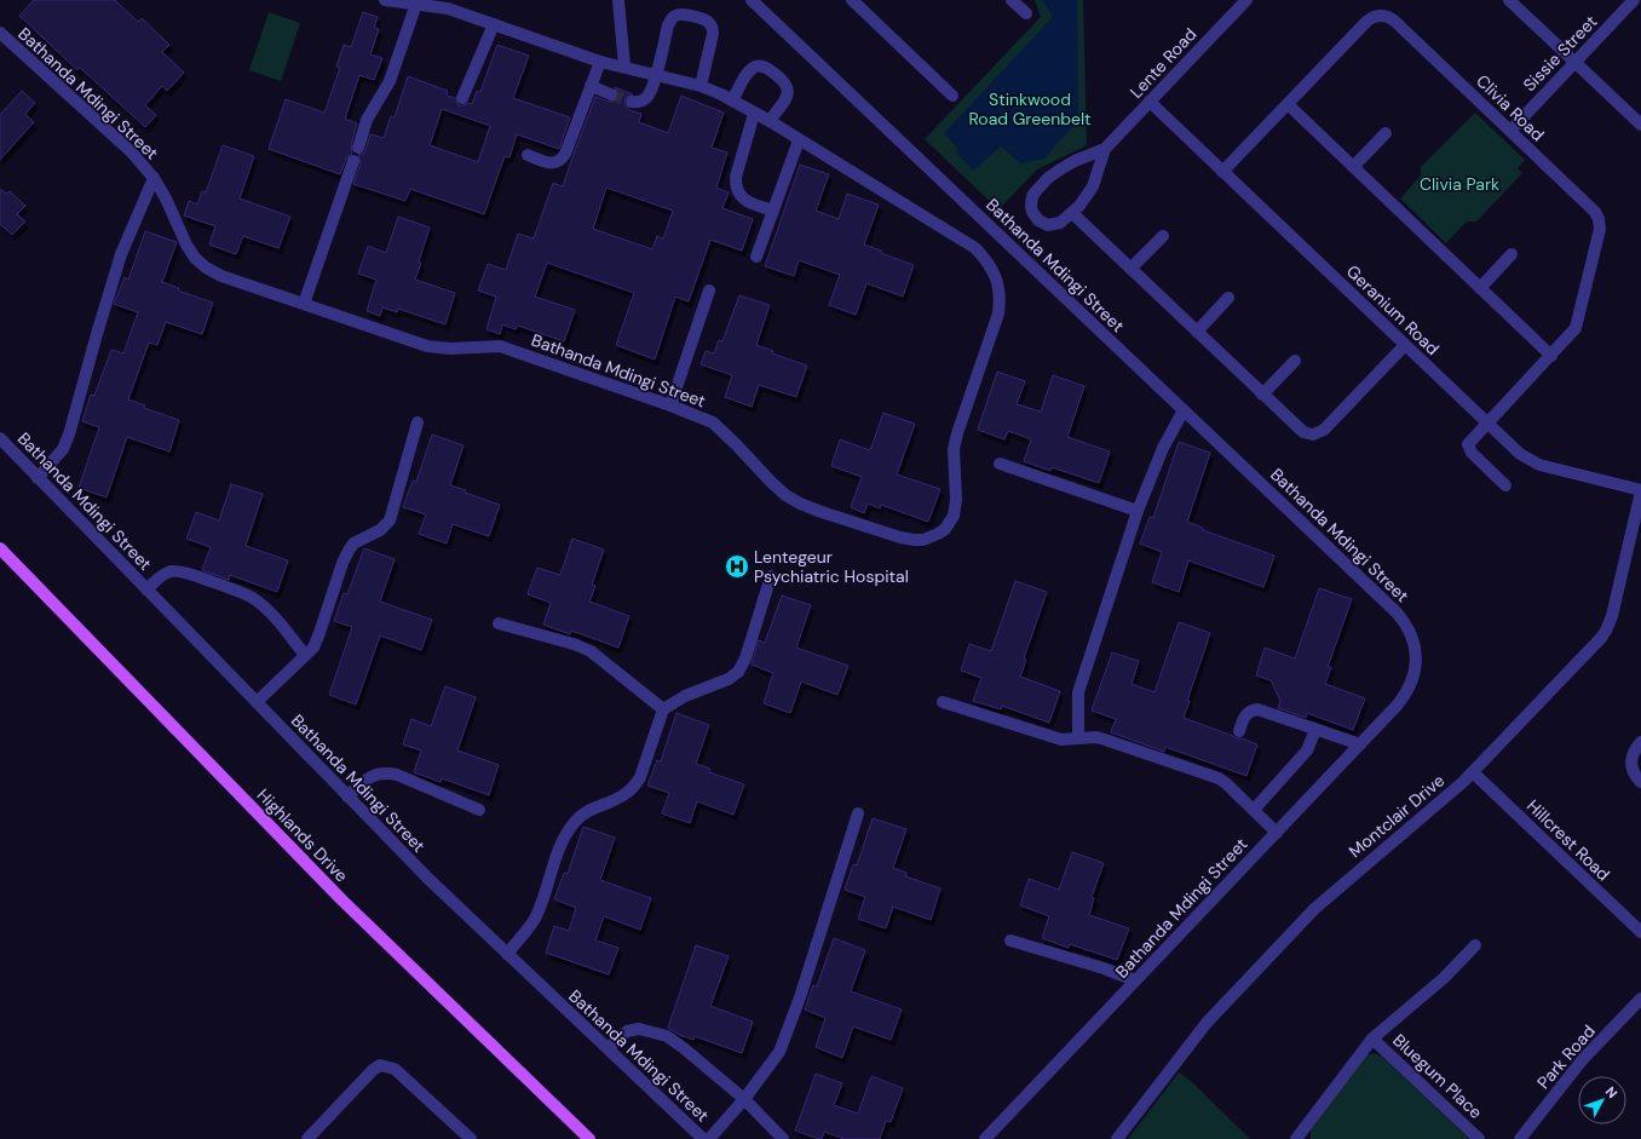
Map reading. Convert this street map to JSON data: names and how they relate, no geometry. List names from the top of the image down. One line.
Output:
{"streets":{"main road":["Highlands Drive"],"street":["Sissie Street","Lente Road","Bathanda Mdingi Street","Clivia Road","Geranium Road","Montclair Drive","Hillcrest Road","Park Road","Bluegum Place"]},"crossings":[["Sissie Street","Clivia Road"],["Lente Road","Geranium Road"],["Clivia Road","Geranium Road"],["Geranium Road","Montclair Drive"],["Montclair Drive","Hillcrest Road"]],"parks":["Stinkwood Road Greenbelt","Clivia Park"],"places":{"hospital":["Lentegeur Psychiatric Hospital"]},"north":"top right"}
